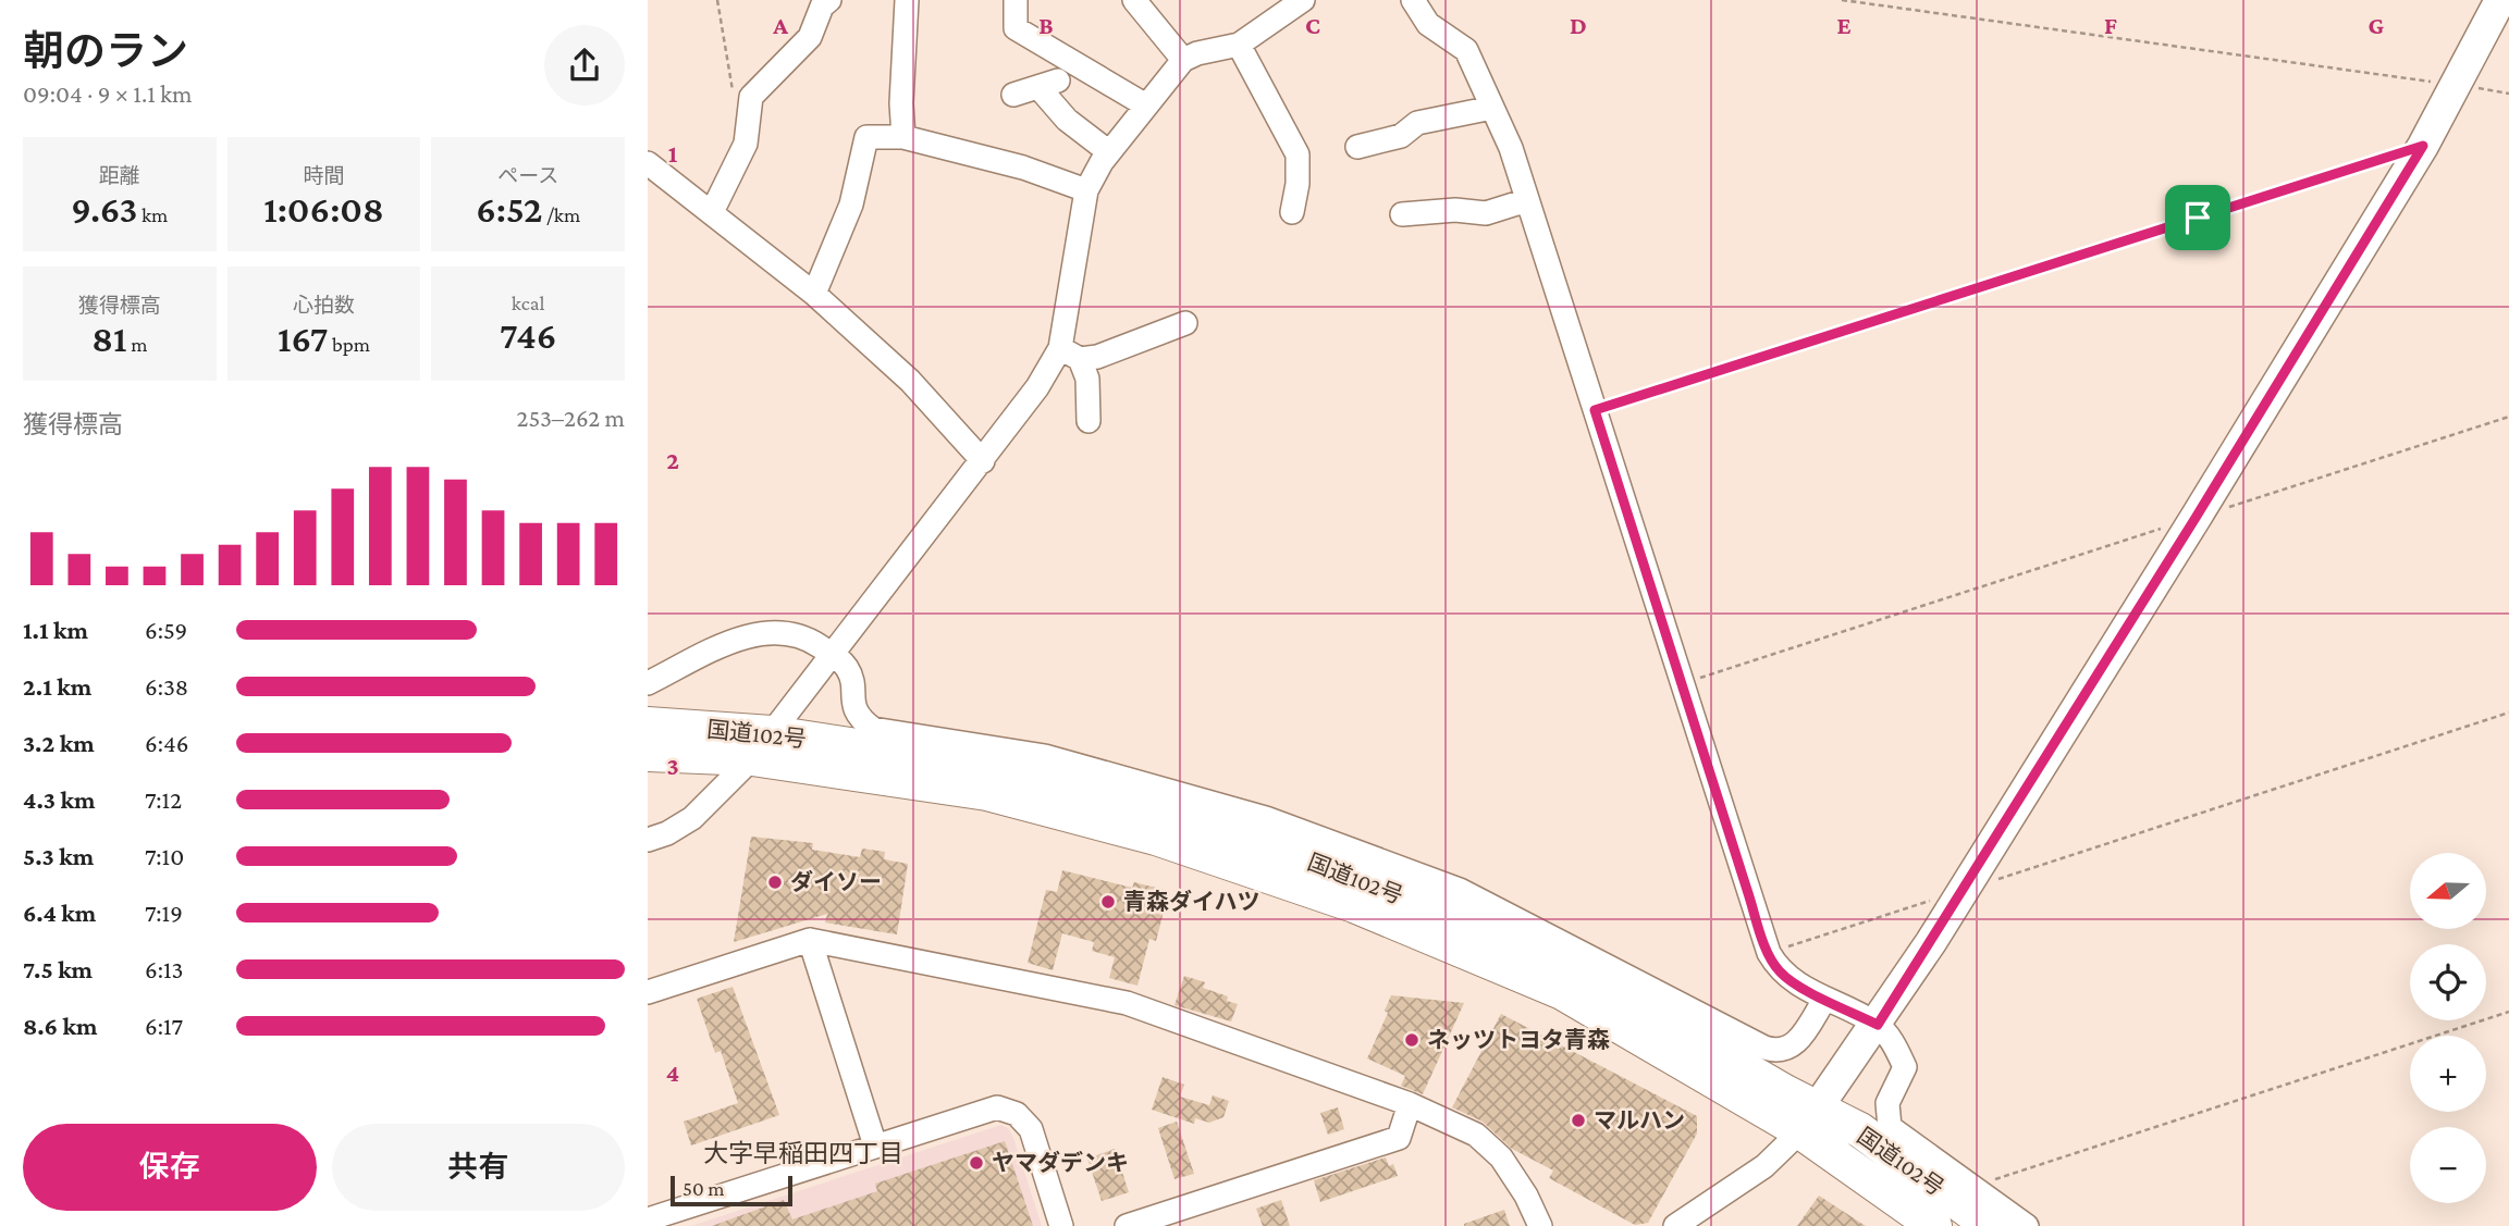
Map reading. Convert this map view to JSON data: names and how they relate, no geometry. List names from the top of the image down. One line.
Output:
{"streets":{"highway":["国道102号"]},"districts":["大字早稲田四丁目"],"places":["ダイソー","青森ダイハツ","ネッツトヨタ青森","マルハン","ヤマダデンキ"],"scale_bar":"50 m","north":"left","page":{"heading":["朝のラン","09:04 · 9 × 1.1 km"],"stats":[["距離","9.63 km"],["時間","1:06:08"],["ペース","6:52 /km"],["獲得標高","81 m"],["心拍数","167 bpm"],["kcal","746"]],"chart":["獲得標高","253–262 m"],"list":[{"name":"1.1 km","note":"6:59"},{"name":"2.1 km","note":"6:38"},{"name":"3.2 km","note":"6:46"},{"name":"4.3 km","note":"7:12"},{"name":"5.3 km","note":"7:10"},{"name":"6.4 km","note":"7:19"},{"name":"7.5 km","note":"6:13"},{"name":"8.6 km","note":"6:17"}],"map_buttons":["+","−"],"buttons":["保存","共有"],"scale":"50 m"},"grid":{"columns":["A","B","C","D","E","F","G"],"rows":["1","2","3","4"]}}
